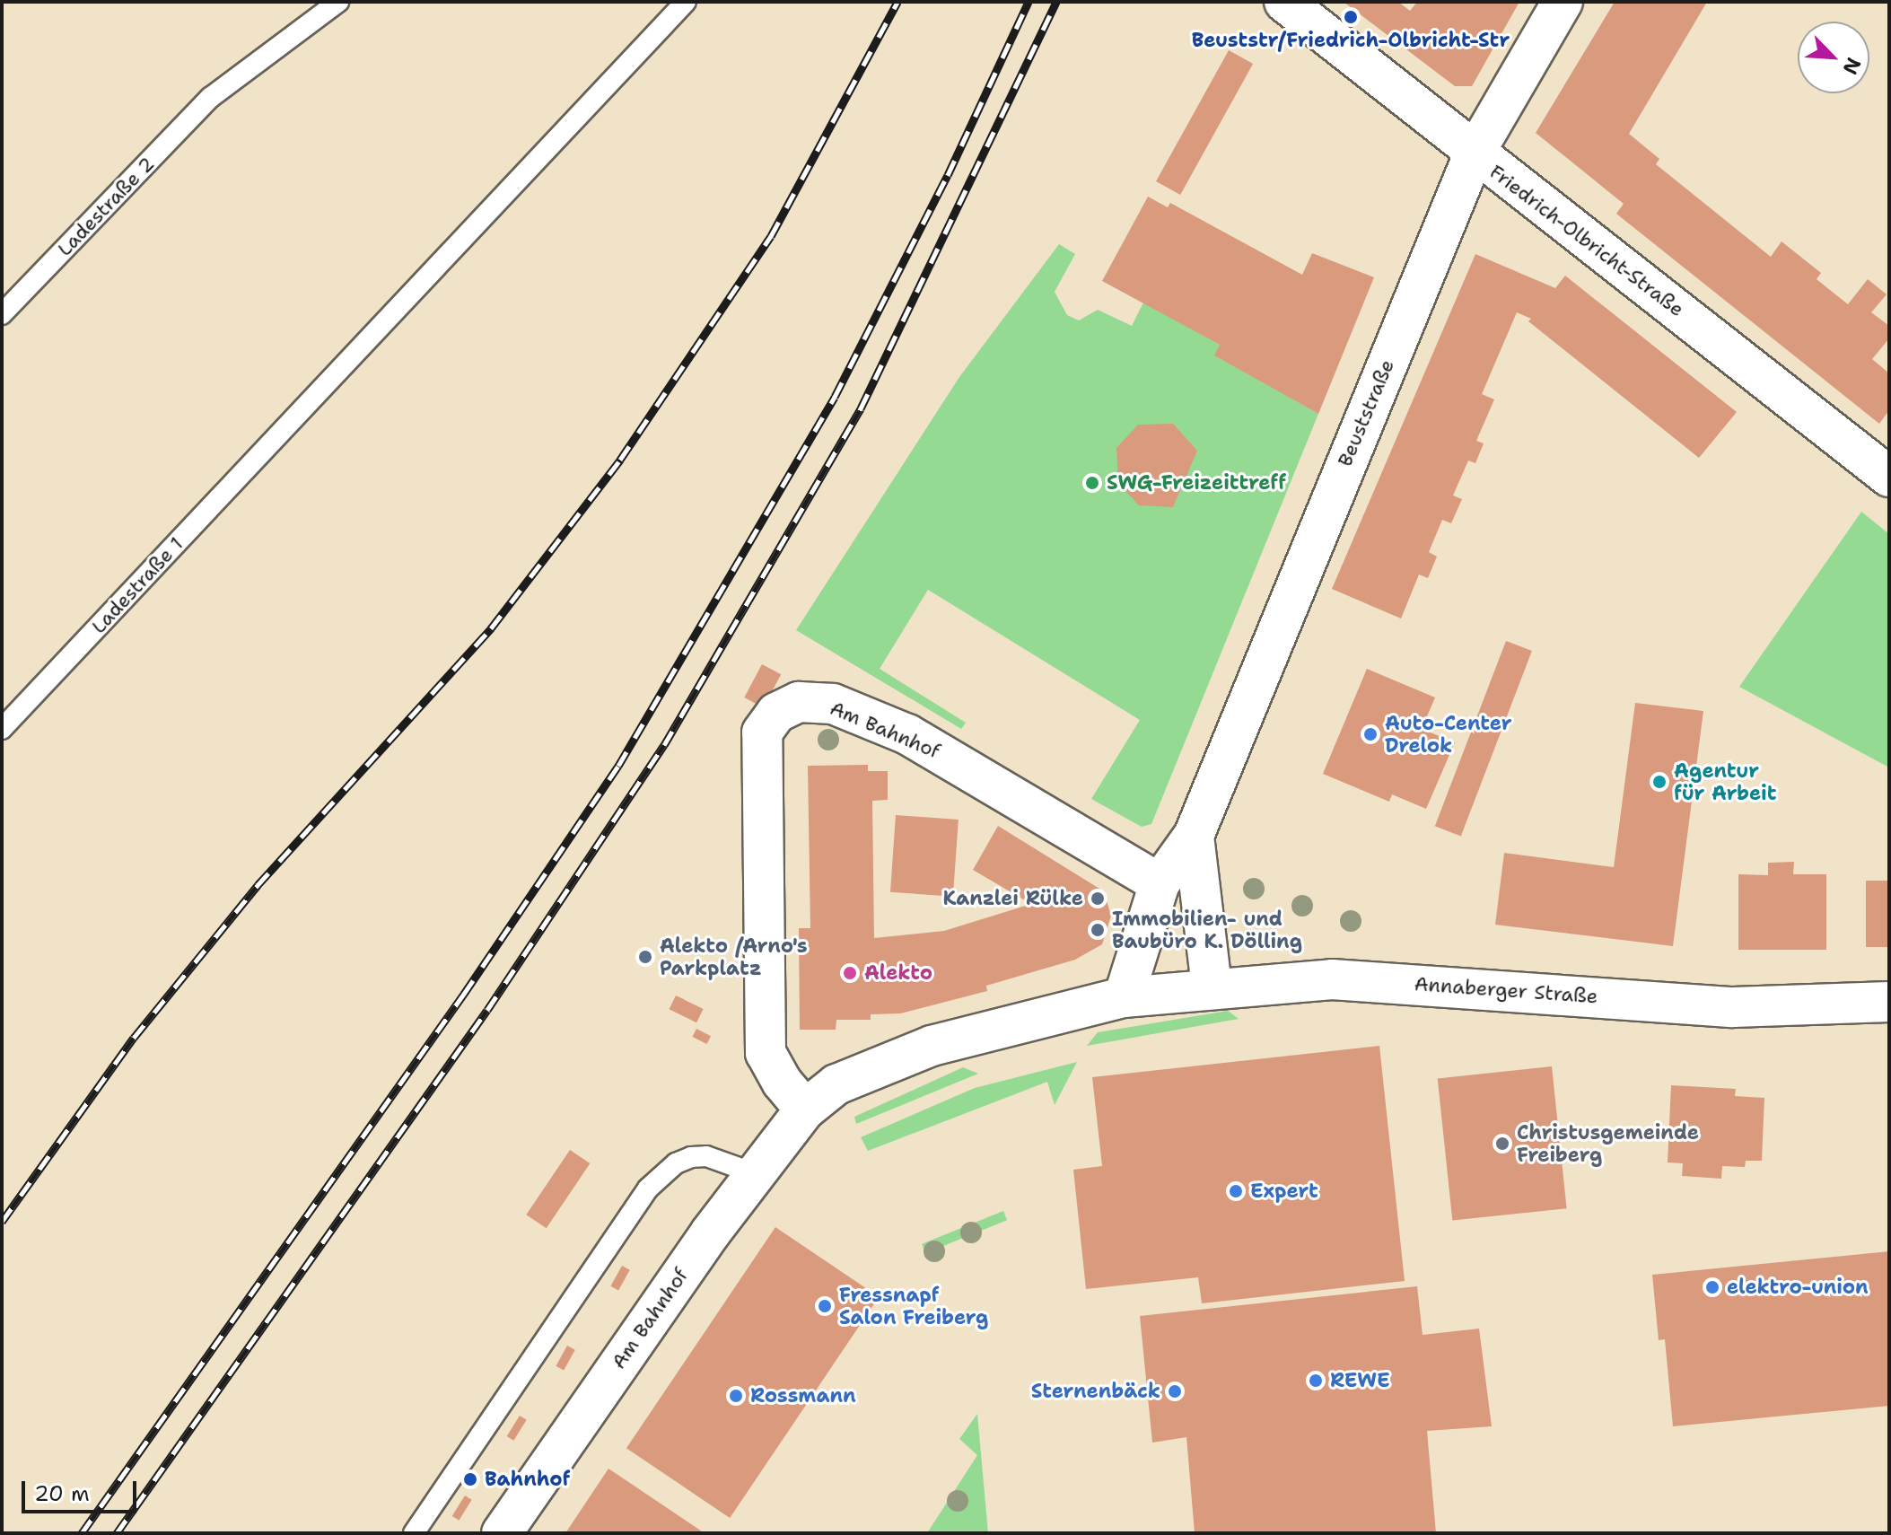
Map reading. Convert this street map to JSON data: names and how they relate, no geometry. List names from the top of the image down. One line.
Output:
{"streets":{"street":["Friedrich-Olbricht-Straße","Beuststraße","Am Bahnhof","Annaberger Straße"],"lane":["Ladestraße 2","Ladestraße 1"]},"crossings":[["Friedrich-Olbricht-Straße","Beuststraße"],["Beuststraße","Am Bahnhof"],["Beuststraße","Annaberger Straße"],["Am Bahnhof","Annaberger Straße"]],"places":["Beuststr/Friedrich-Olbricht-Str","SWG-Freizeittreff","Auto-Center Drelok","Agentur für Arbeit","Kanzlei Rülke","Immobilien- und Baubüro K. Dölling","Alekto /Arno's Parkplatz","Alekto","Christusgemeinde Freiberg","Expert","elektro-union","Fressnapf Salon Freiberg","REWE","Sternenbäck","Rossmann","Bahnhof"],"scale_bar":"20 m","north":"bottom right"}
